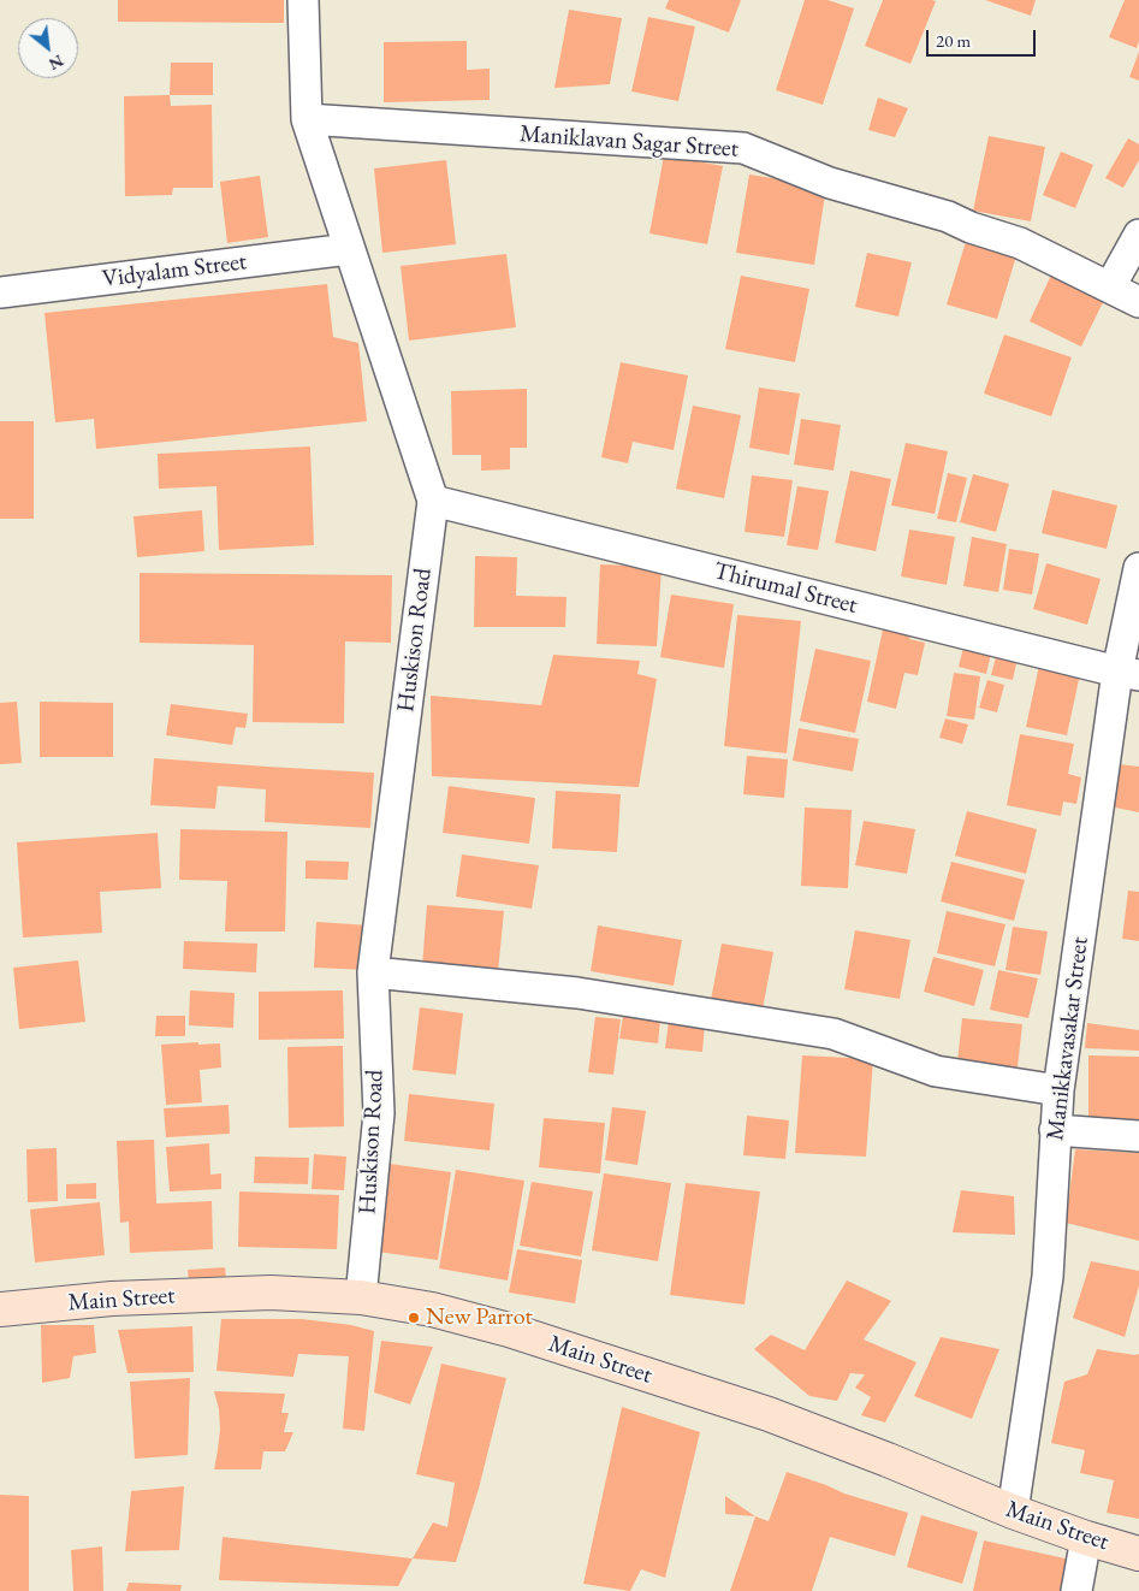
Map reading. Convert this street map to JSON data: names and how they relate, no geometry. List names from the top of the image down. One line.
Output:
{"streets":{"main road":["Main Street"],"street":["Maniklavan Sagar Street","Vidyalam Street","Thirumal Street","Huskison Road","Manikkavasakar Street"]},"crossings":[["Maniklavan Sagar Street","Huskison Road"],["Vidyalam Street","Huskison Road"],["Thirumal Street","Huskison Road"],["Thirumal Street","Manikkavasakar Street"],["Huskison Road","Main Street"],["Manikkavasakar Street","Main Street"]],"places":["New Parrot"],"scale_bar":"20 m","north":"bottom right"}
